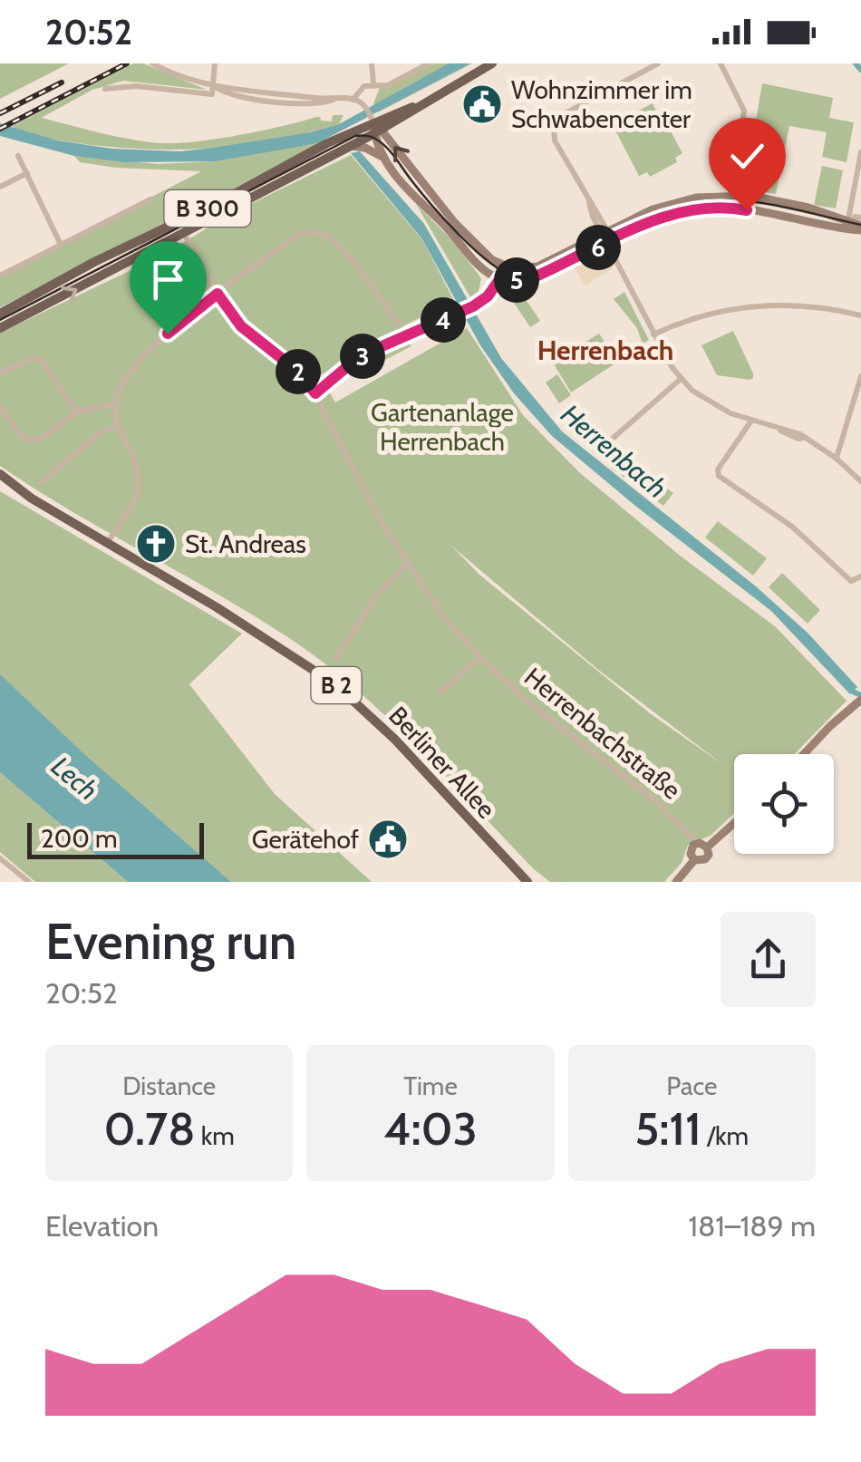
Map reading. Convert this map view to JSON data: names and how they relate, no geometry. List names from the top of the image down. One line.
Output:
{"streets":{"main road":["B 300","B 2","Berliner Allee"],"street":["Herrenbachstraße"]},"crossings":[["B 300","Herrenbachstraße"]],"districts":["Herrenbach"],"water":["Herrenbach","Lech"],"parks":["Gartenanlage Herrenbach"],"places":{"public building":["Wohnzimmer im Schwabencenter","Gerätehof"],"church":["St. Andreas"]},"scale_bar":"200 m","page":{"status":"20:52","pins":["6","5","4","3","2"],"scale":"200 m","heading":["Evening run","20:52"],"stats":[["Distance","0.78 km"],["Time","4:03"],["Pace","5:11 /km"]],"chart":["Elevation","181–189 m"]}}
